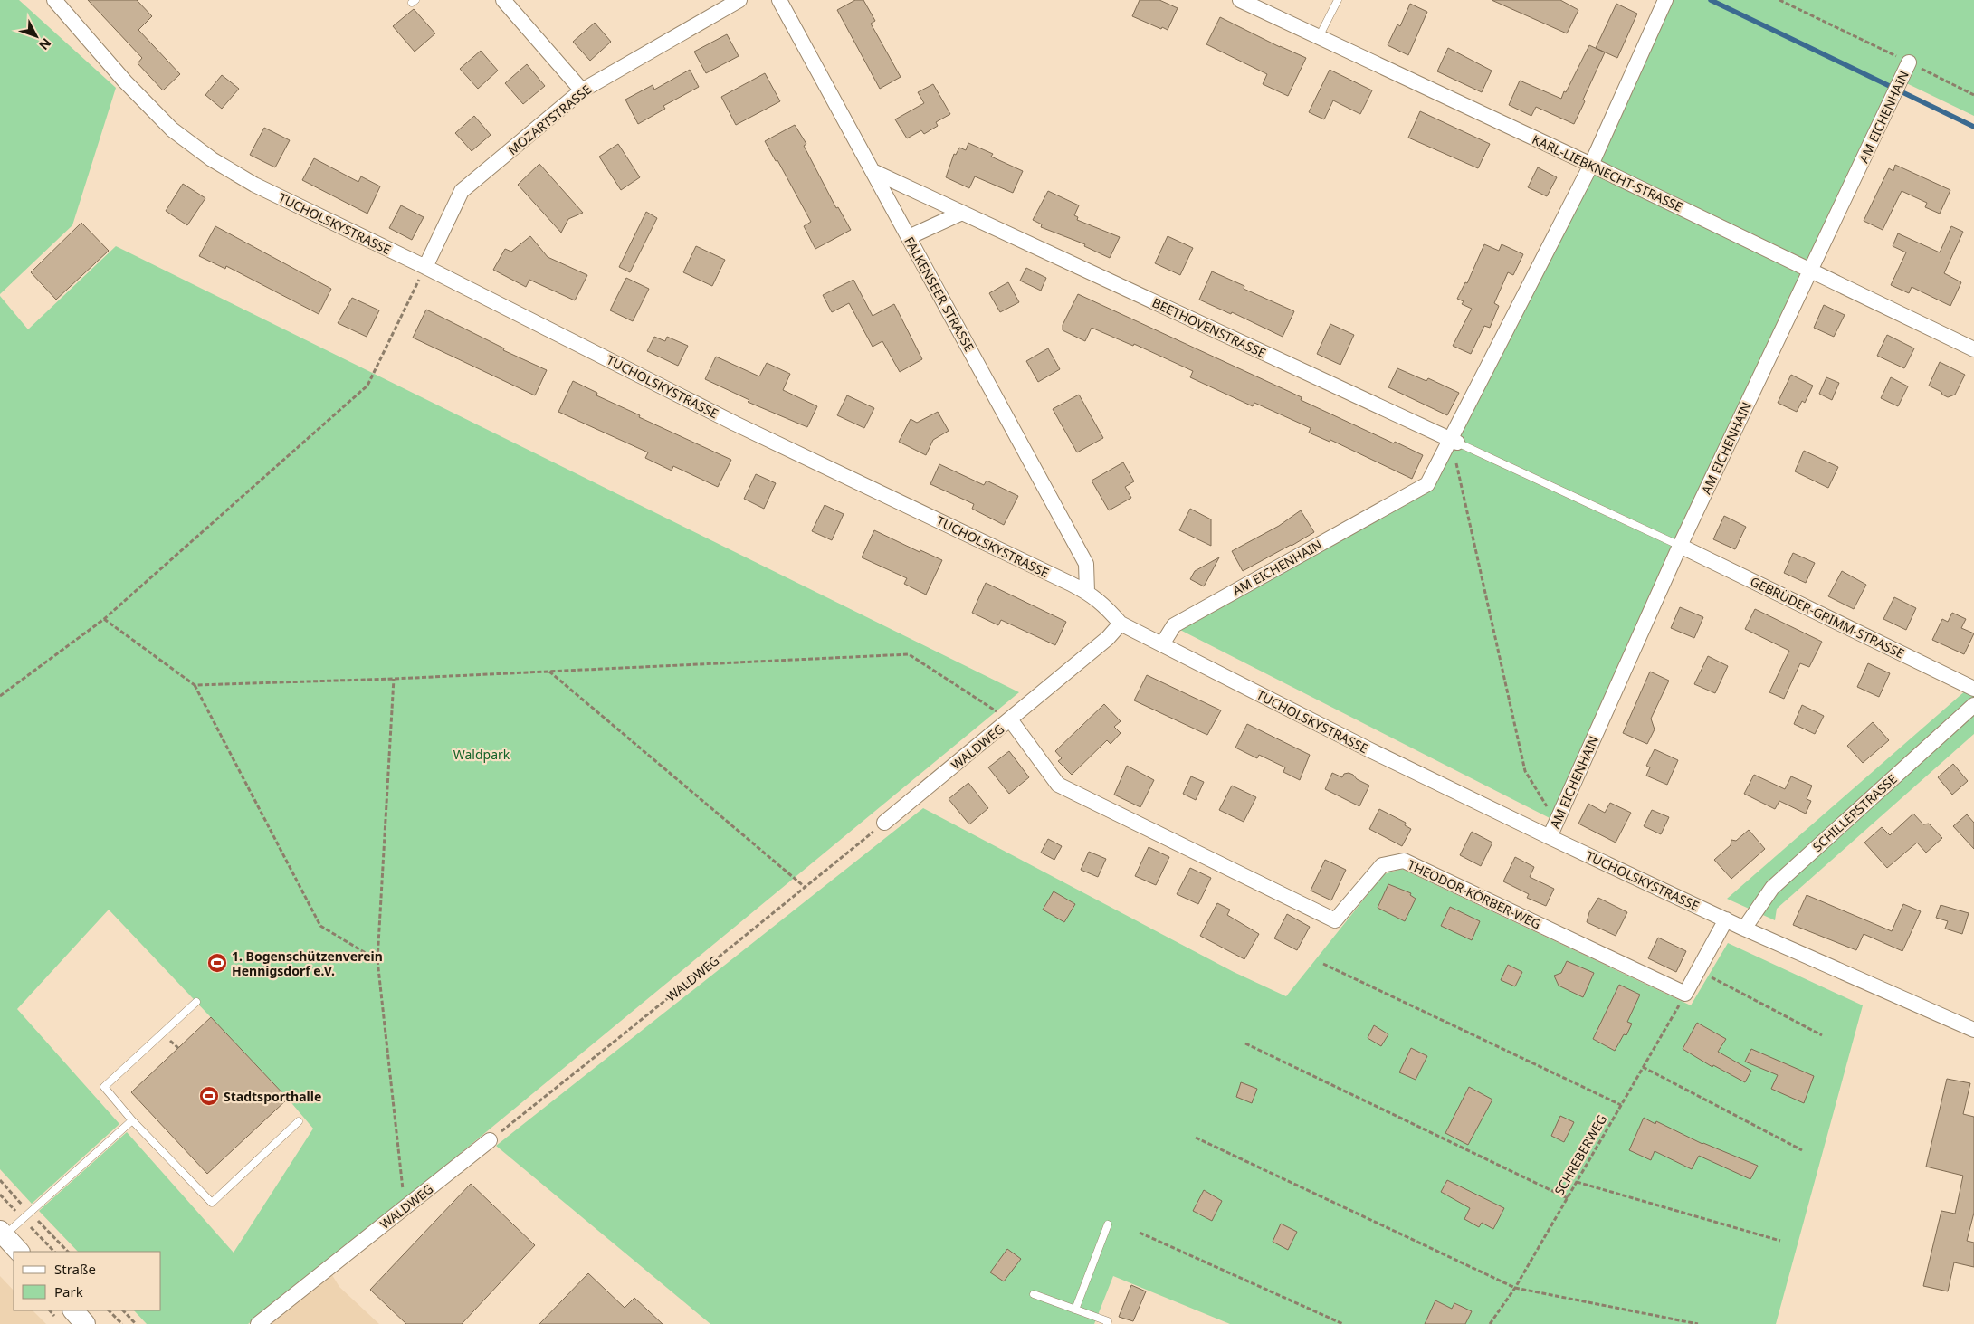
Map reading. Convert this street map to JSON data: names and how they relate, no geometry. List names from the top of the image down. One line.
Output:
{"streets":{"street":["AM EICHENHAIN","MOZARTSTRASSE","KARL-LIEBKNECHT-STRASSE","TUCHOLSKYSTRASSE","FALKENSEER STRASSE","BEETHOVENSTRASSE","GEBRÜDER-GRIMM-STRASSE","WALDWEG","SCHILLERSTRASSE","THEODOR-KÖRBER-WEG"],"path":["SCHREBERWEG"]},"crossings":[["AM EICHENHAIN","KARL-LIEBKNECHT-STRASSE"],["AM EICHENHAIN","TUCHOLSKYSTRASSE"],["AM EICHENHAIN","BEETHOVENSTRASSE"],["AM EICHENHAIN","GEBRÜDER-GRIMM-STRASSE"],["MOZARTSTRASSE","TUCHOLSKYSTRASSE"],["TUCHOLSKYSTRASSE","FALKENSEER STRASSE"],["TUCHOLSKYSTRASSE","WALDWEG"],["TUCHOLSKYSTRASSE","SCHILLERSTRASSE"],["FALKENSEER STRASSE","BEETHOVENSTRASSE"],["WALDWEG","THEODOR-KÖRBER-WEG"],["THEODOR-KÖRBER-WEG","SCHREBERWEG"]],"parks":["Waldpark"],"places":{"sports":["1. Bogenschützenverein Hennigsdorf e.V.","Stadtsporthalle"]},"legend":["Straße","Park"],"north":"bottom right"}
